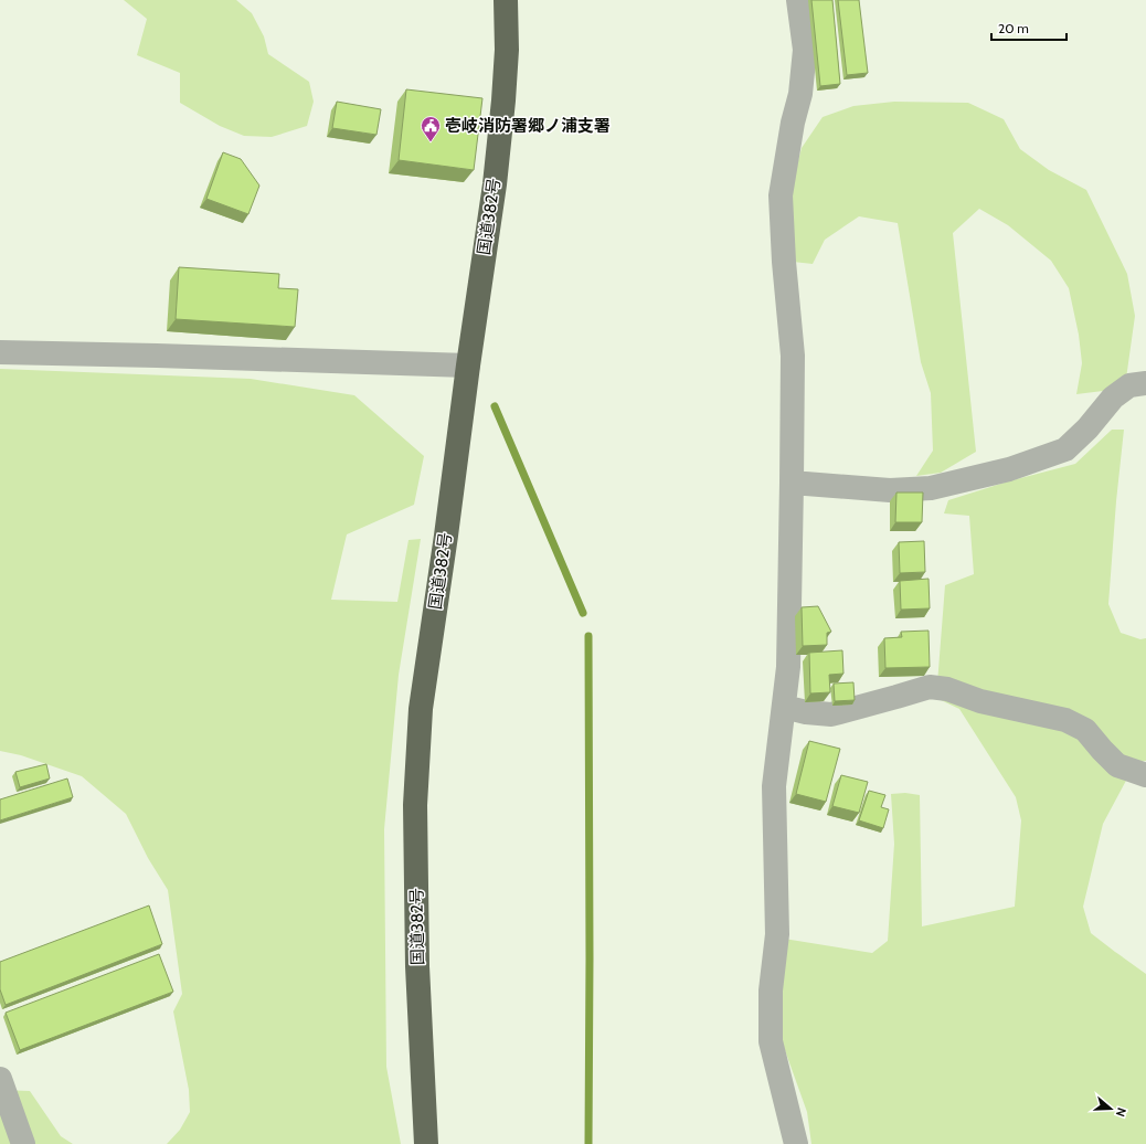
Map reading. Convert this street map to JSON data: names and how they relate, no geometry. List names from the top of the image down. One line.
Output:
{"streets":{"highway":["国道382号"]},"places":{"public building":["壱岐消防署郷ノ浦支署"]},"scale_bar":"20 m","north":"right"}
